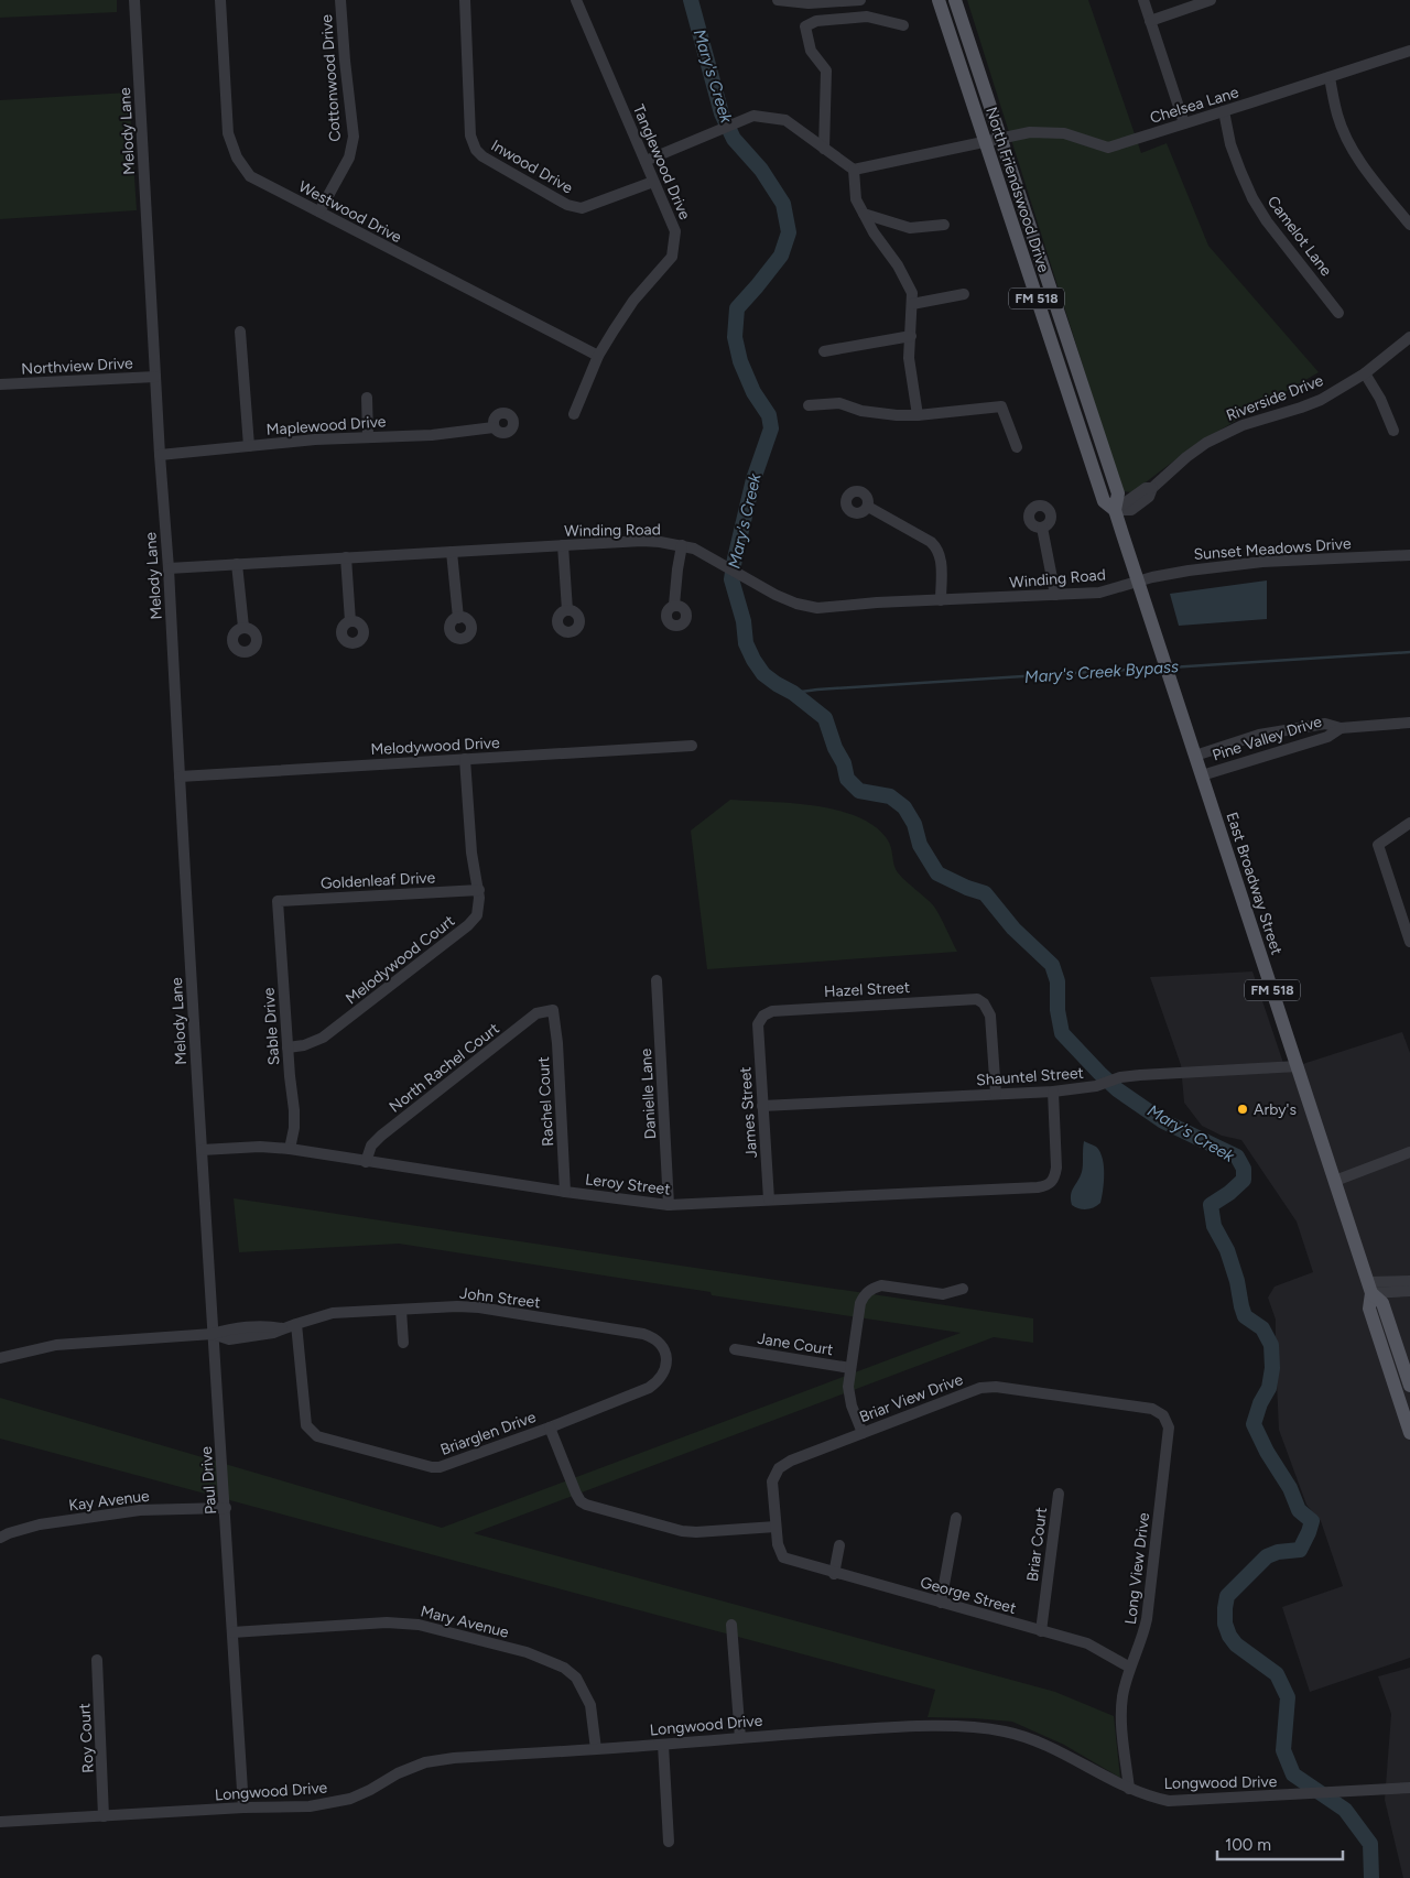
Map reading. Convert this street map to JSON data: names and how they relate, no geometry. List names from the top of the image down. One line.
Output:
{"streets":{"main road":["North Friendswood Drive","FM 518","East Broadway Street"],"street":["Cottonwood Drive","Chelsea Lane","Melody Lane","Tanglewood Drive","Inwood Drive","Westwood Drive","Camelot Lane","Northview Drive","Riverside Drive","Maplewood Drive","Winding Road","Sunset Meadows Drive","Pine Valley Drive","Melodywood Drive","Goldenleaf Drive","Melodywood Court","Hazel Street","Sable Drive","North Rachel Court","Shauntel Street","Danielle Lane","Rachel Court","James Street","Leroy Street","John Street","Jane Court","Briar View Drive","Briarglen Drive","Paul Drive","Kay Avenue","Briar Court","Long View Drive","George Street","Mary Avenue","Longwood Drive","Roy Court"]},"crossings":[["Cottonwood Drive","Westwood Drive"],["Chelsea Lane","North Friendswood Drive"],["Chelsea Lane","Camelot Lane"],["Melody Lane","Northview Drive"],["Melody Lane","Maplewood Drive"],["Melody Lane","Winding Road"],["Melody Lane","Melodywood Drive"],["Melody Lane","Leroy Street"],["Melody Lane","Paul Drive"],["Tanglewood Drive","Inwood Drive"],["Tanglewood Drive","Westwood Drive"],["North Friendswood Drive","Riverside Drive"],["North Friendswood Drive","Winding Road"],["North Friendswood Drive","Sunset Meadows Drive"],["North Friendswood Drive","East Broadway Street"],["Winding Road","Sunset Meadows Drive"],["Pine Valley Drive","East Broadway Street"],["Melodywood Drive","Melodywood Court"],["Goldenleaf Drive","Melodywood Court"],["Goldenleaf Drive","Sable Drive"],["East Broadway Street","Shauntel Street"],["Melodywood Court","Sable Drive"],["Hazel Street","Shauntel Street"],["Hazel Street","James Street"],["Sable Drive","Leroy Street"],["North Rachel Court","Rachel Court"],["North Rachel Court","Leroy Street"],["Shauntel Street","James Street"],["Shauntel Street","Leroy Street"],["Danielle Lane","Leroy Street"],["Rachel Court","Leroy Street"],["James Street","Leroy Street"],["Leroy Street","Paul Drive"],["John Street","Briarglen Drive"],["John Street","Paul Drive"],["Briar View Drive","Long View Drive"],["Briar View Drive","George Street"],["Paul Drive","Kay Avenue"],["Paul Drive","Mary Avenue"],["Paul Drive","Longwood Drive"],["Briar Court","George Street"],["Long View Drive","George Street"],["Long View Drive","Longwood Drive"],["Mary Avenue","Longwood Drive"],["Longwood Drive","Roy Court"]],"water":["Mary's Creek","Mary's Creek Bypass"],"places":["Arby's"],"scale_bar":"100 m"}
